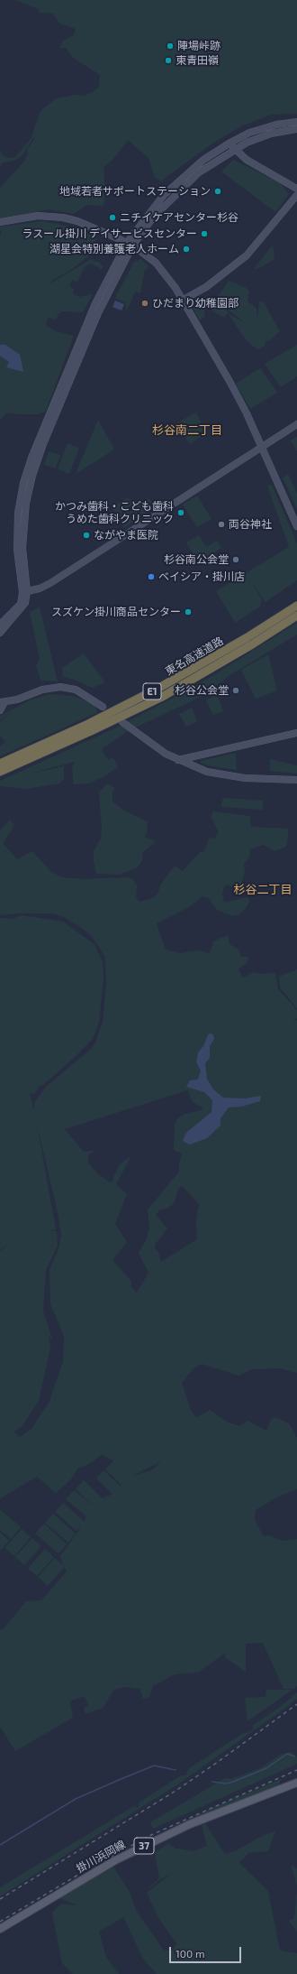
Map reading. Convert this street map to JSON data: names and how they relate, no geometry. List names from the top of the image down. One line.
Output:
{"streets":{"highway":["東名高速道路","E1"],"main road":["37","掛川浜岡線"]},"districts":["杉谷南二丁目","杉谷二丁目"],"places":["陣場峠跡","東青田嶺","地域若者サポートステーション","ニチイケアセンター杉谷","ラスール掛川 デイサービスセンター","湖星会特別養護老人ホーム","ひだまり幼稚園部","かつみ歯科・こども歯科 うめた歯科クリニック","両谷神社","ながやま医院","杉谷南公会堂","ベイシア・掛川店","スズケン掛川商品センター","杉谷公会堂"],"scale_bar":"100 m"}
